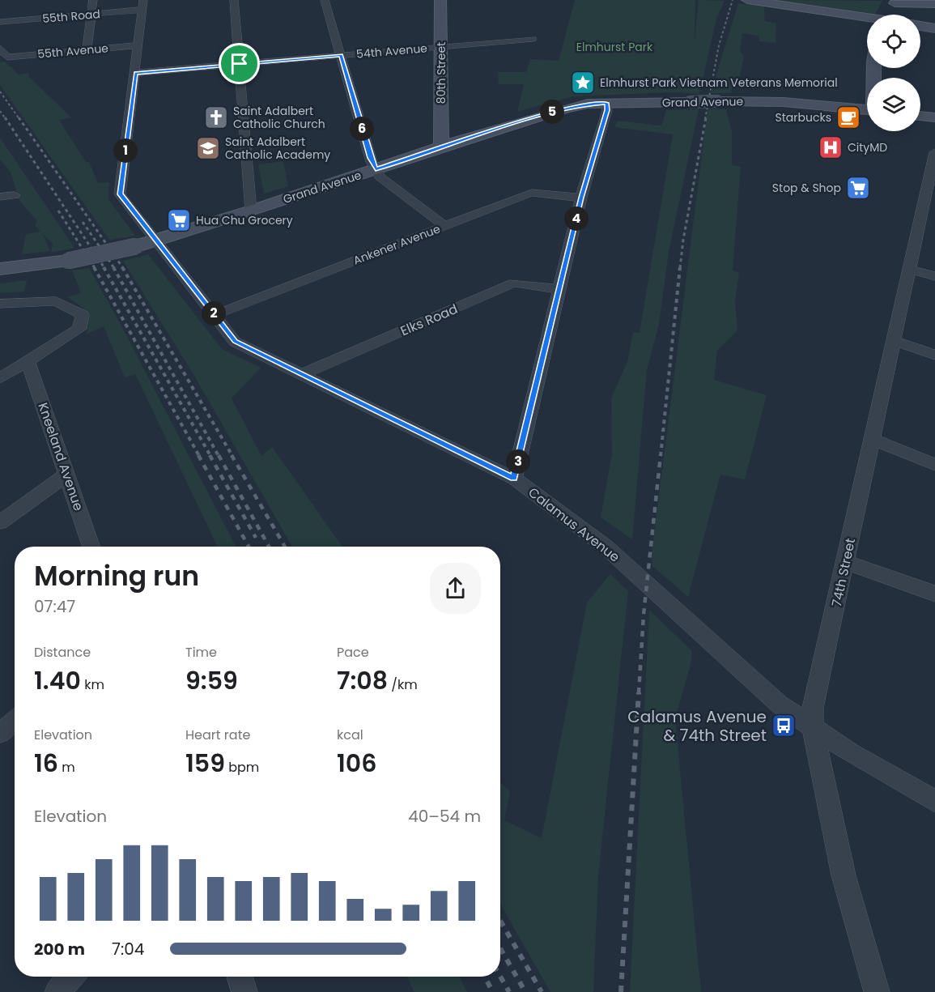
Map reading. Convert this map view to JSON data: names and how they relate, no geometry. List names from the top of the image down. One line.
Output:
{"streets":{"main road":["80th Street","Grand Avenue"],"street":["55th Road","55th Avenue","54th Avenue","Ankener Avenue","Elks Road","Kneeland Avenue","Calamus Avenue","74th Street"]},"crossings":[["55th Road","Calamus Avenue"],["55th Avenue","Calamus Avenue"],["54th Avenue","80th Street"],["54th Avenue","Calamus Avenue"],["80th Street","Grand Avenue"],["Grand Avenue","Calamus Avenue"],["Ankener Avenue","Calamus Avenue"],["Elks Road","Calamus Avenue"],["Calamus Avenue","74th Street"]],"parks":["Elmhurst Park"],"places":{"place":["Elmhurst Park Vietnam Veterans Memorial"],"church":["Saint Adalbert Catholic Church"],"cafe":["Starbucks"],"hospital":["CityMD"],"school or university":["Saint Adalbert Catholic Academy"],"supermarket":["Stop & Shop","Hua Chu Grocery"],"bus stop":["Calamus Avenue & 74th Street"]},"page":{"pins":["5","6","1","4","2","3"],"heading":["Morning run","07:47"],"stats":[["Distance","1.40 km"],["Time","9:59"],["Pace","7:08 /km"],["Elevation","16 m"],["Heart rate","159 bpm"],["kcal","106"]],"chart":["Elevation","40–54 m"],"list":[{"name":"200 m","note":"7:04"}]}}
